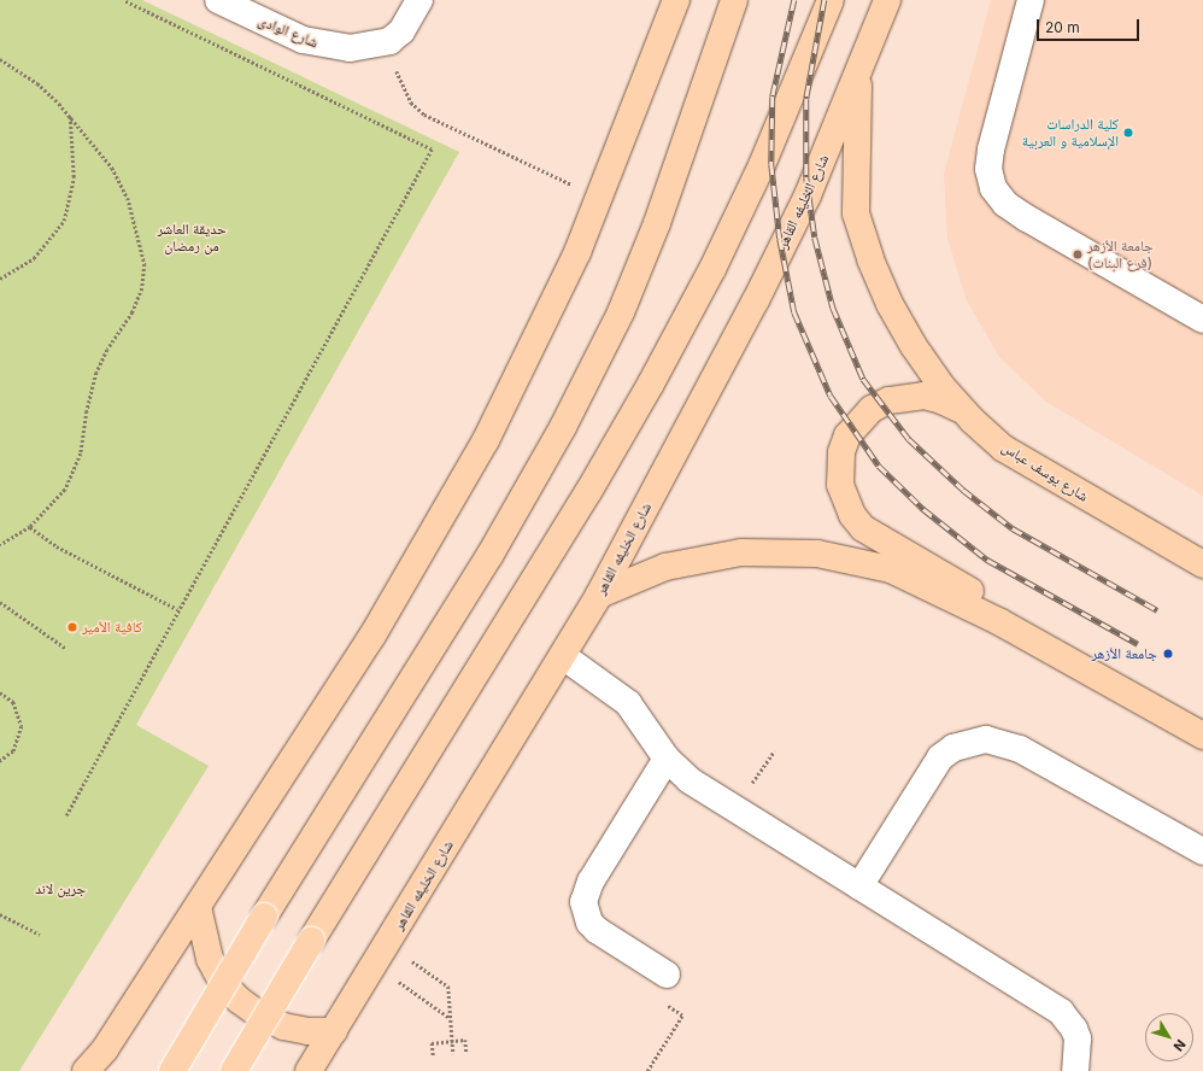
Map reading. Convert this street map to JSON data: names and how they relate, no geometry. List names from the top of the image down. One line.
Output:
{"streets":{"main road":["شارع الخليفه القاهر","شارع يوسف عباس"],"street":["شارع الوادى"]},"crossings":[["شارع الخليفه القاهر","شارع يوسف عباس"]],"parks":["حديقة العاشر من رمضان","جرين لاند"],"places":["كلية الدراسات الإسلامية و العربية","جامعة الأزهر (فرع البنات)","كافية الأمير","جامعة الأزهر"],"scale_bar":"20 m","north":"bottom right"}
